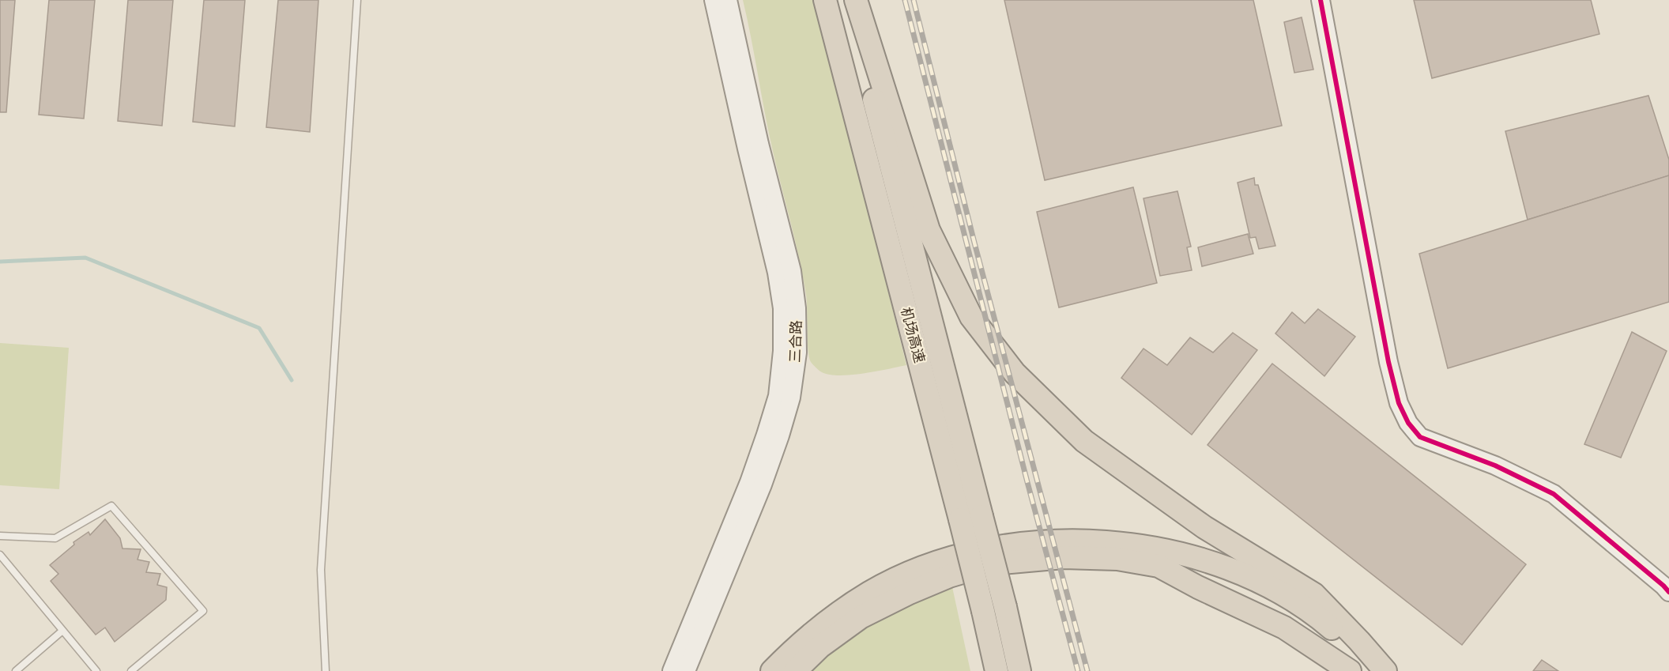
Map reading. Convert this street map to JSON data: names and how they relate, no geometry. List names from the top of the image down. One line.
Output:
{"streets":{"highway":["机场高速"],"main road":["三合路"]}}
